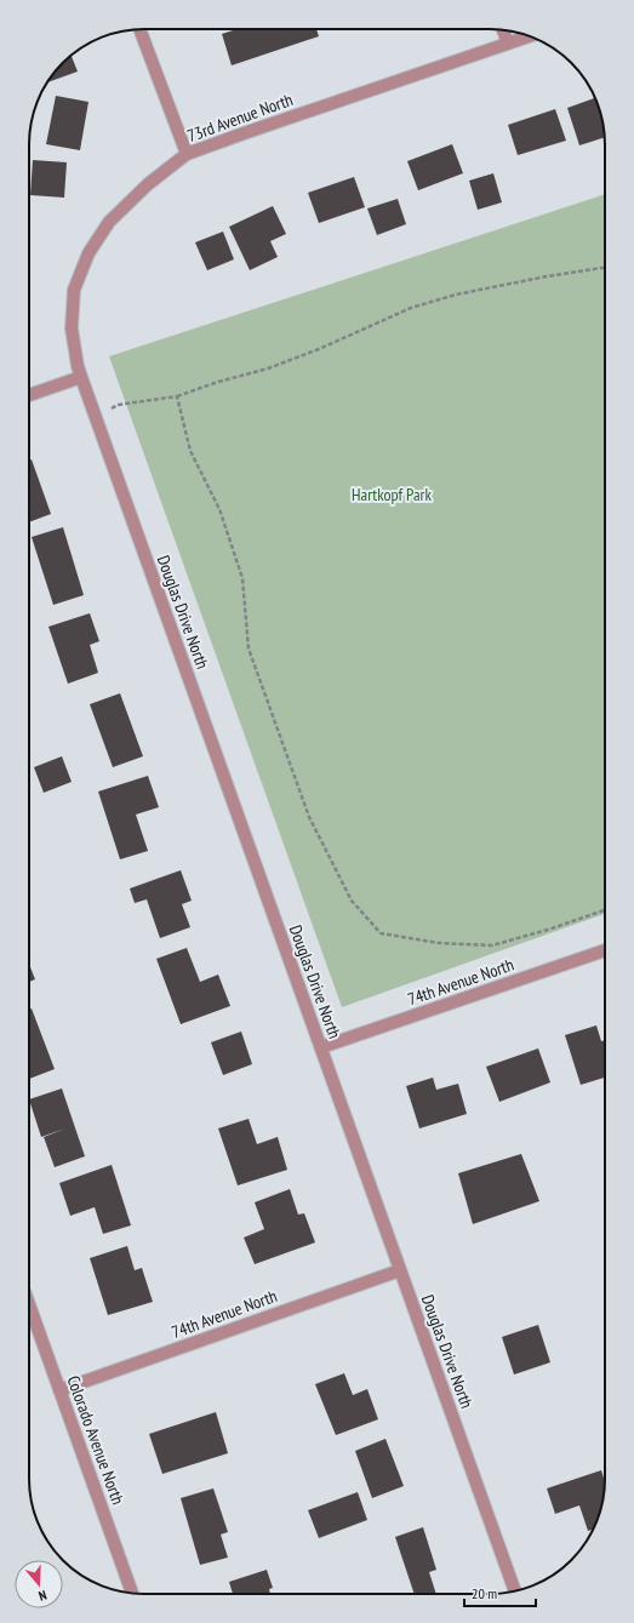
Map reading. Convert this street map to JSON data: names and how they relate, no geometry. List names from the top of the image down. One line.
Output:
{"streets":{"street":["73rd Avenue North","Douglas Drive North","74th Avenue North","Colorado Avenue North"]},"crossings":[["73rd Avenue North","Douglas Drive North"],["Douglas Drive North","74th Avenue North"],["74th Avenue North","Colorado Avenue North"]],"parks":["Hartkopf Park"],"scale_bar":"20 m","north":"bottom"}
